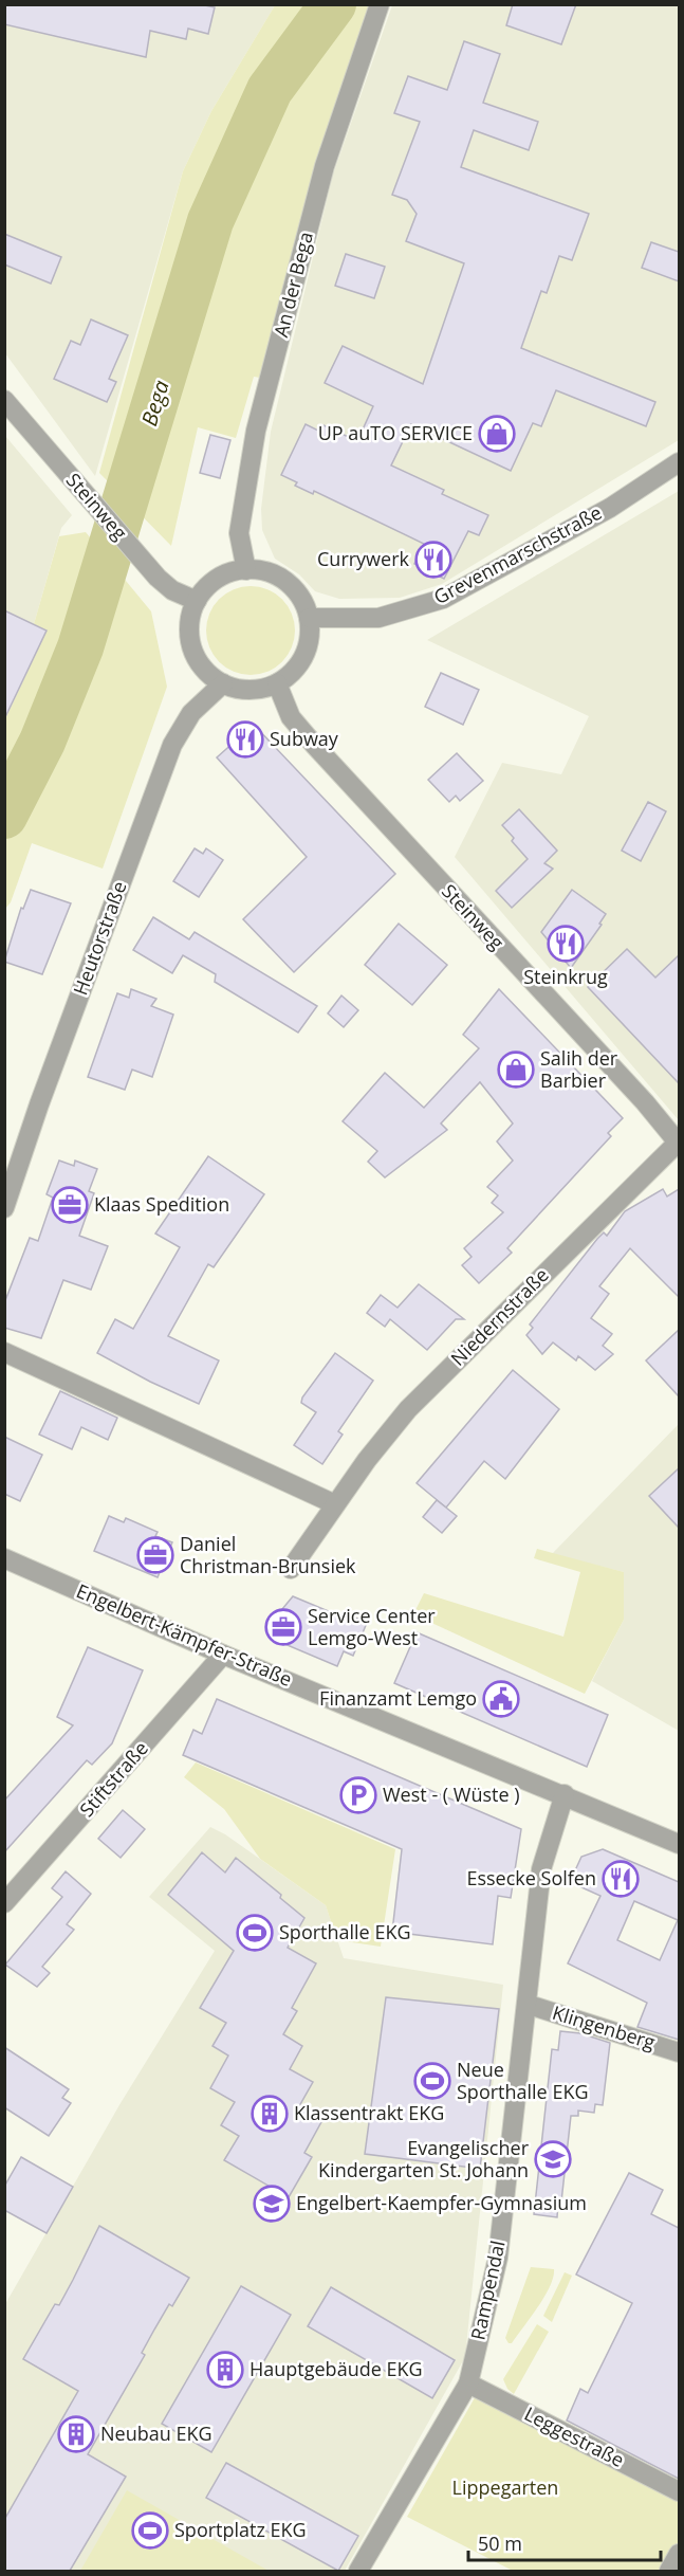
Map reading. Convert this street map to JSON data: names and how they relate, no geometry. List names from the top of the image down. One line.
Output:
{"streets":{"street":["An der Bega","Steinweg","Grevenmarschstraße","Heutorstraße","Niedernstraße","Engelbert-Kämpfer-Straße","Stiftstraße","Klingenberg","Rampendal","Leggestraße"]},"crossings":[["An der Bega","Steinweg"],["An der Bega","Grevenmarschstraße"],["An der Bega","Heutorstraße"],["Steinweg","Grevenmarschstraße"],["Steinweg","Heutorstraße"],["Steinweg","Niedernstraße"],["Grevenmarschstraße","Heutorstraße"],["Engelbert-Kämpfer-Straße","Stiftstraße"],["Engelbert-Kämpfer-Straße","Rampendal"],["Klingenberg","Rampendal"],["Rampendal","Leggestraße"]],"water":["Bega"],"parks":["Lippegarten"],"places":{"shop":["UP auTO SERVICE","Salih der Barbier"],"restaurant":["Currywerk","Subway","Steinkrug","Essecke Solfen"],"office":["Klaas Spedition","Daniel Christman-Brunsiek","Service Center Lemgo-West"],"public building":["Finanzamt Lemgo"],"parking":["West - ( Wüste )"],"sports":["Sporthalle EKG","Neue Sporthalle EKG","Sportplatz EKG"],"building":["Klassentrakt EKG","Hauptgebäude EKG","Neubau EKG"],"school or university":["Evangelischer Kindergarten St. Johann","Engelbert-Kaempfer-Gymnasium"]},"scale_bar":"50 m"}
